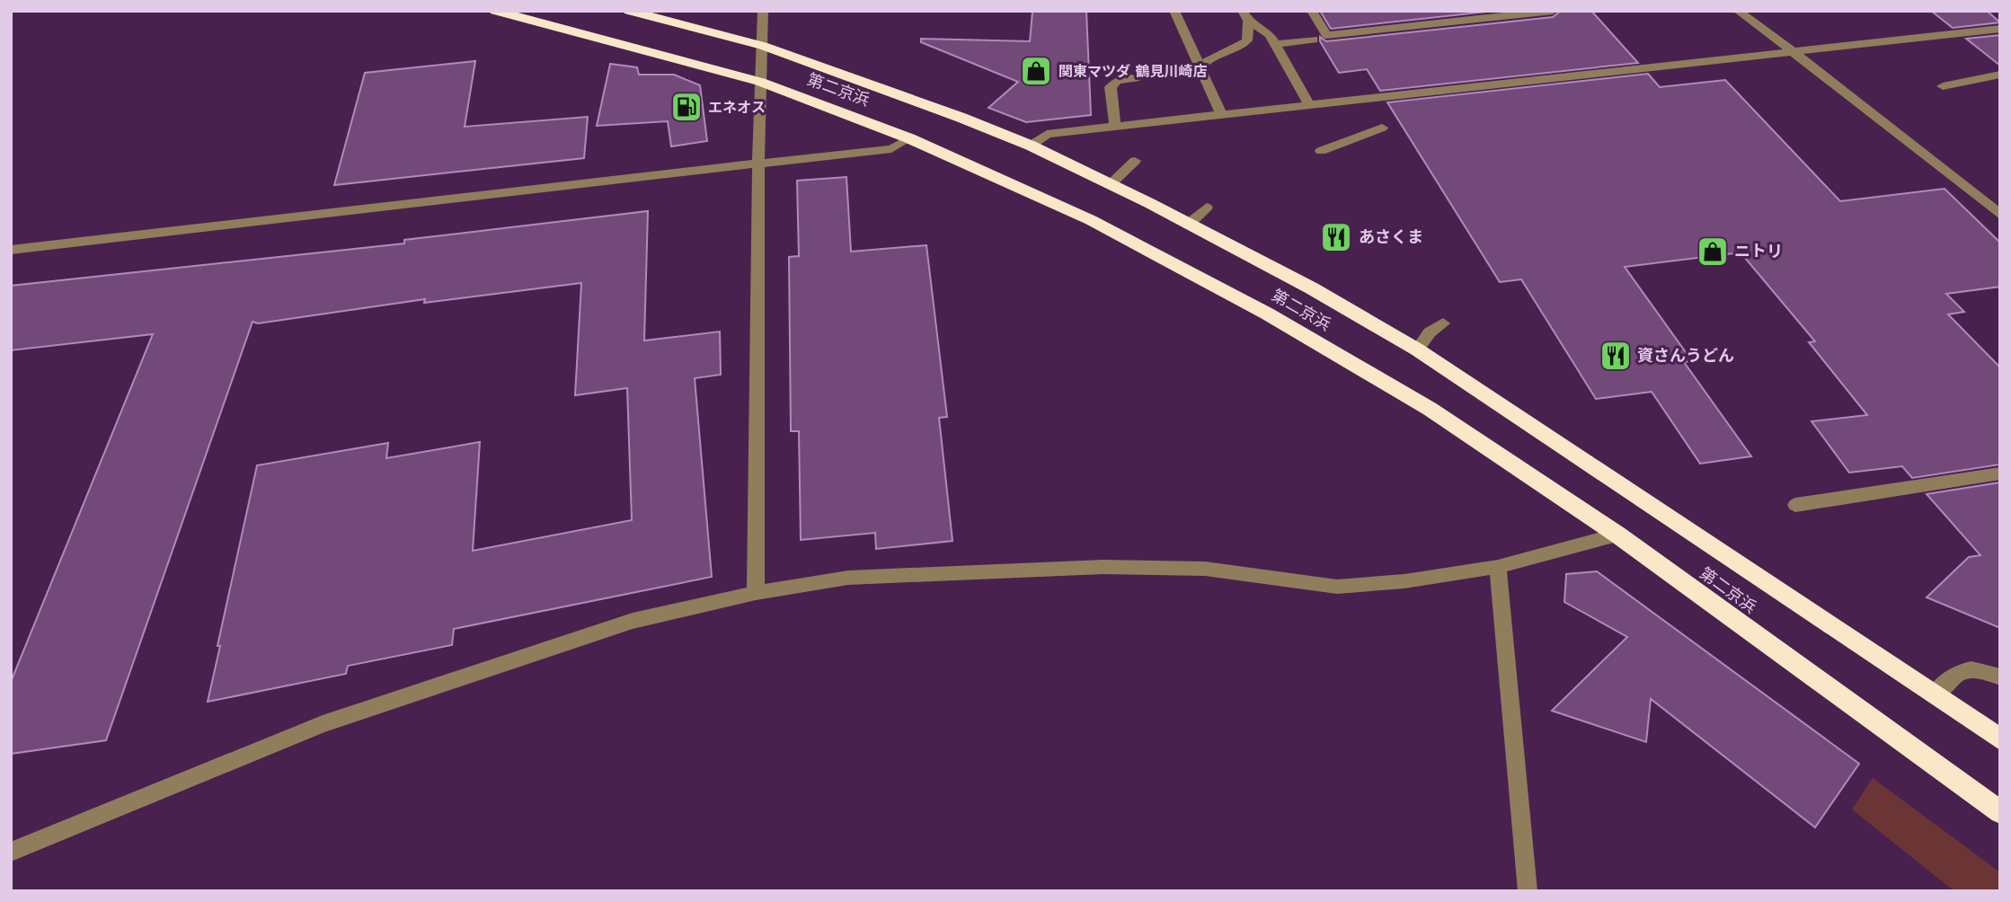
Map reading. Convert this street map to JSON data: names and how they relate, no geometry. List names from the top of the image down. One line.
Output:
{"streets":{"highway":["第二京浜"]},"places":{"shop":["関東マツダ 鶴見川崎店","ニトリ"],"fuel station":["エネオス"],"restaurant":["あさくま","資さんうどん"]}}
